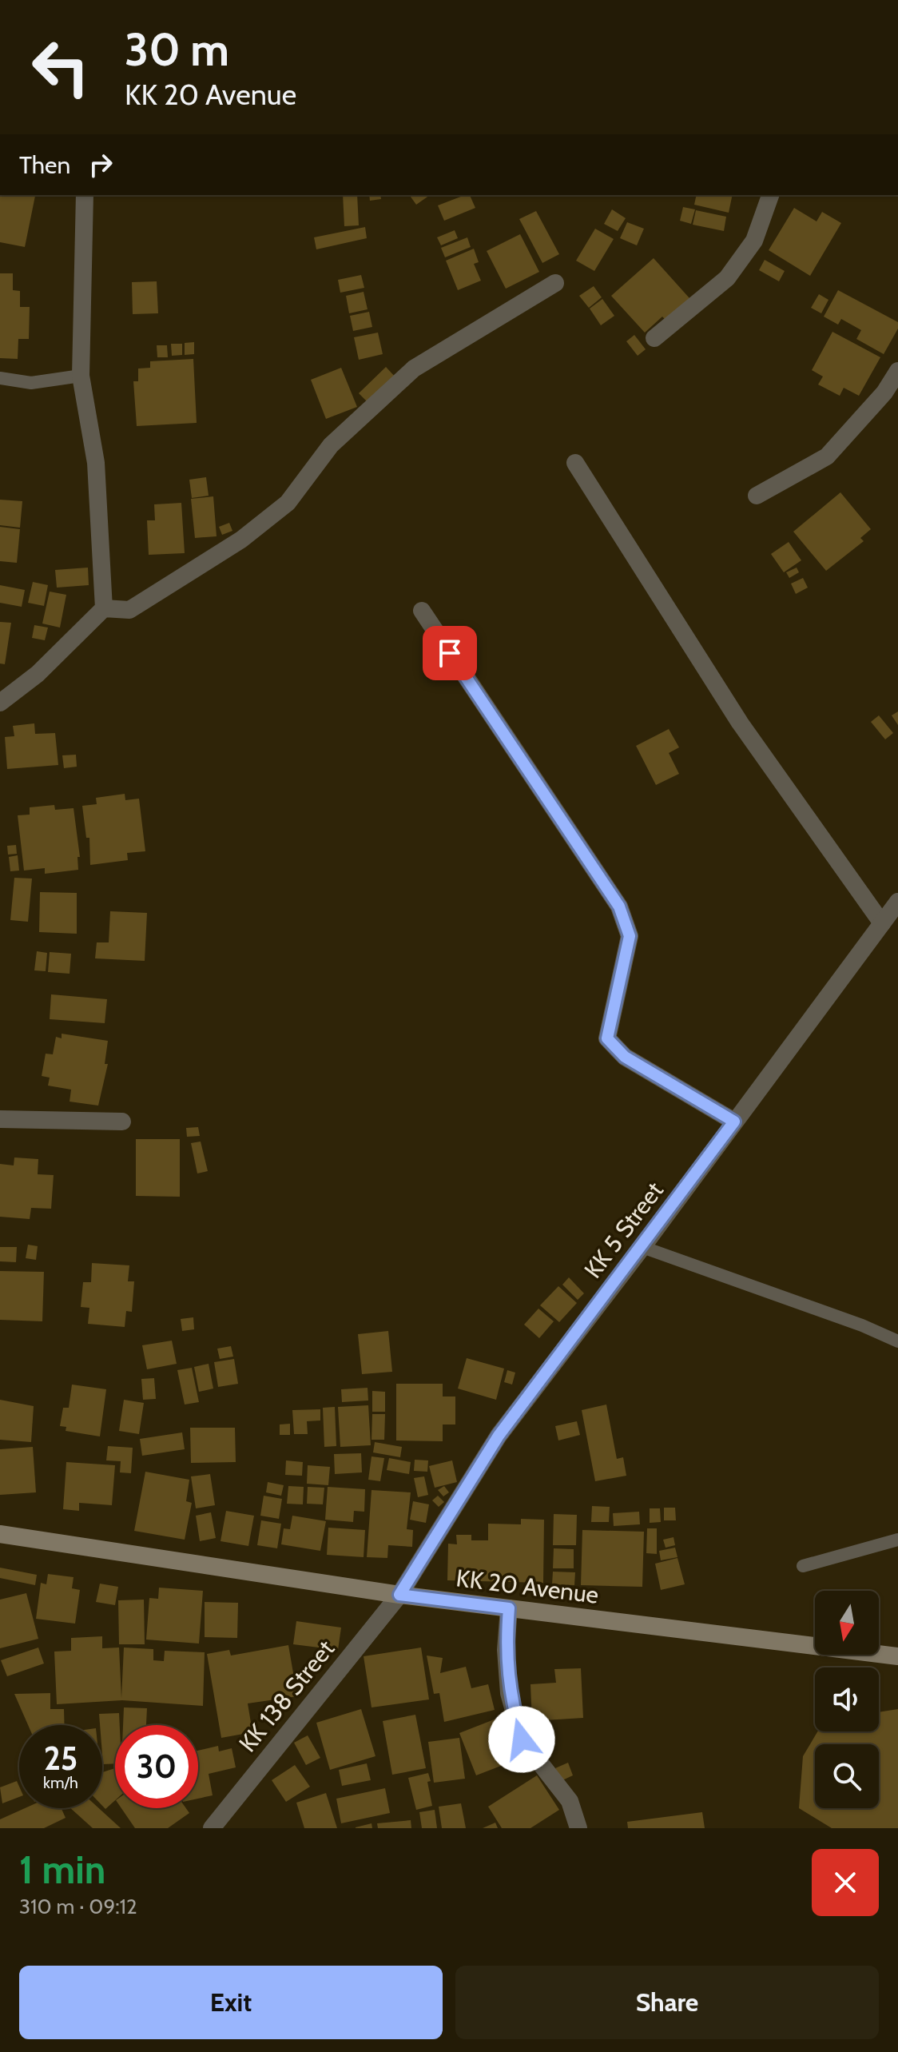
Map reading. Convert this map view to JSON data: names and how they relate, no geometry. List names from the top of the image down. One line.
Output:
{"streets":{"main road":["KK 20 Avenue"],"street":["KK 5 Street","KK 138 Street"]},"crossings":[["KK 5 Street","KK 20 Avenue"],["KK 5 Street","KK 138 Street"],["KK 20 Avenue","KK 138 Street"]],"north":"bottom","page":{"turn":["30 m","KK 20 Avenue"],"then":"Then","speed":"25 km/h","limit":"30","heading":["1 min","310 m · 09:12"],"buttons":["Exit","Share"]}}
